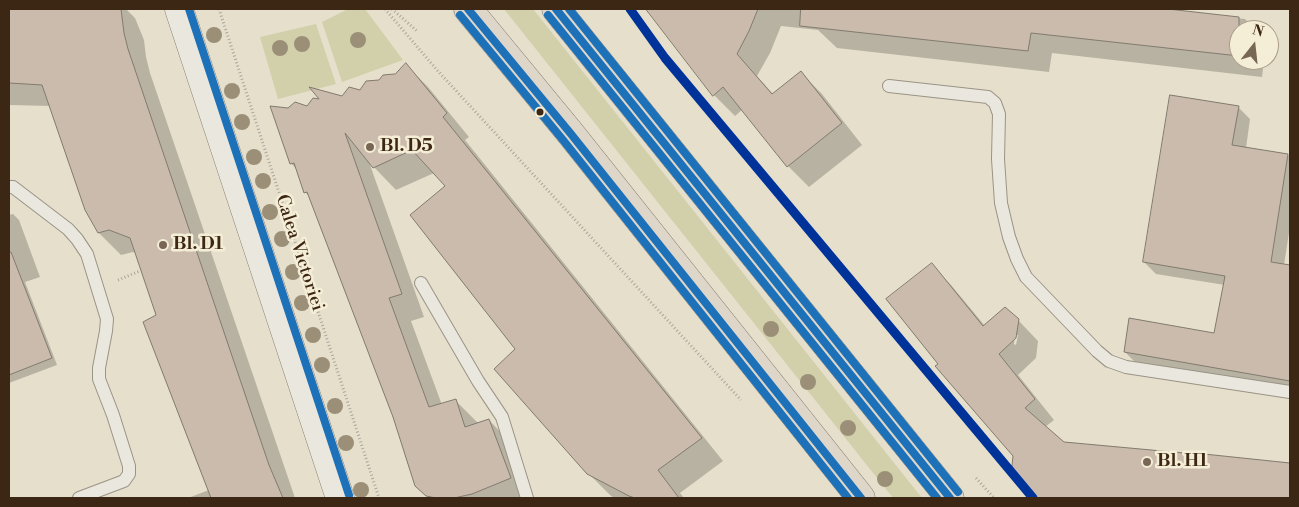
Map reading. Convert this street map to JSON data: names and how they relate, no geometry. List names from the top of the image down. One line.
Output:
{"streets":{"path":["Calea Victoriei"]},"places":["Bl. D5","Bl. D1","Bl. H1"],"north":"top"}
